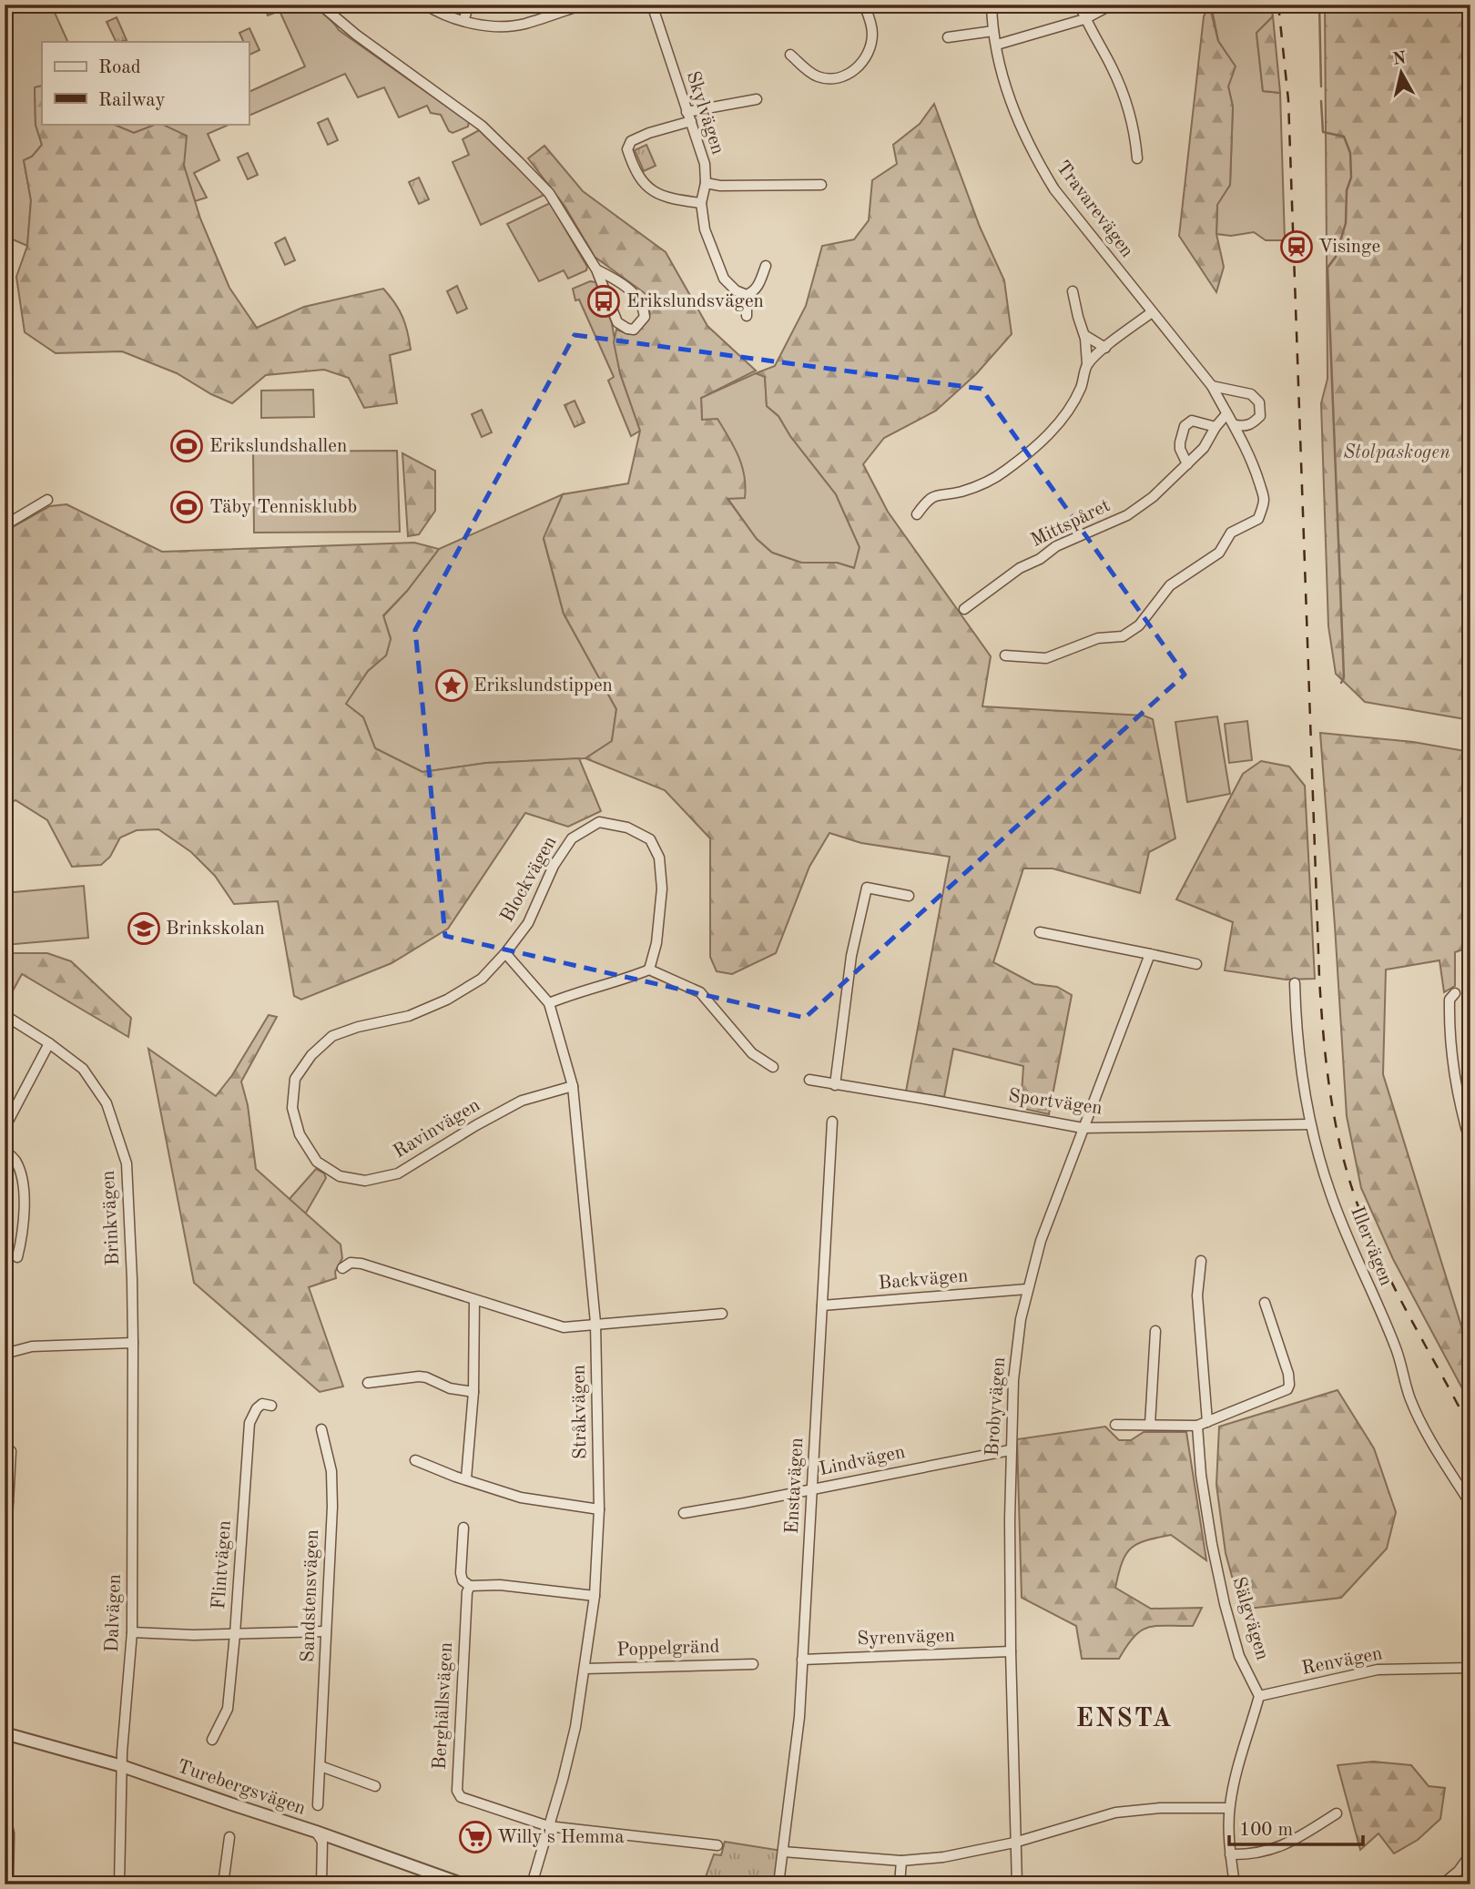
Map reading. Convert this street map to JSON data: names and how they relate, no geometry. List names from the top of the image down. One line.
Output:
{"streets":{"street":["Skylvägen","Travarevägen","Mittspåret","Blockvägen","Sportvägen","Ravinvägen","Brinkvägen","Illervägen","Backvägen","Brobyvägen","Stråkvägen","Lindvägen","Enstavägen","Flintvägen","Sandstensvägen","Dalvägen","Sälgvägen","Syrenvägen","Poppelgränd","Renvägen","Berghällsvägen","Turebergsvägen"]},"crossings":[["Travarevägen","Mittspåret"],["Blockvägen","Ravinvägen"],["Blockvägen","Stråkvägen"],["Sportvägen","Illervägen"],["Sportvägen","Brobyvägen"],["Ravinvägen","Stråkvägen"],["Brinkvägen","Dalvägen"],["Backvägen","Brobyvägen"],["Backvägen","Enstavägen"],["Brobyvägen","Lindvägen"],["Brobyvägen","Syrenvägen"],["Stråkvägen","Poppelgränd"],["Stråkvägen","Berghällsvägen"],["Lindvägen","Enstavägen"],["Enstavägen","Syrenvägen"],["Dalvägen","Turebergsvägen"],["Sälgvägen","Renvägen"]],"districts":["ENSTA"],"parks":["Stolpaskogen"],"places":{"station":["Visinge"],"bus stop":["Erikslundsvägen"],"sports":["Erikslundshallen","Täby Tennisklubb"],"place":["Erikslundstippen"],"school or university":["Brinkskolan"],"supermarket":["Willy's Hemma"]},"legend":["Road","Railway"],"scale_bar":"100 m","north":"top"}
